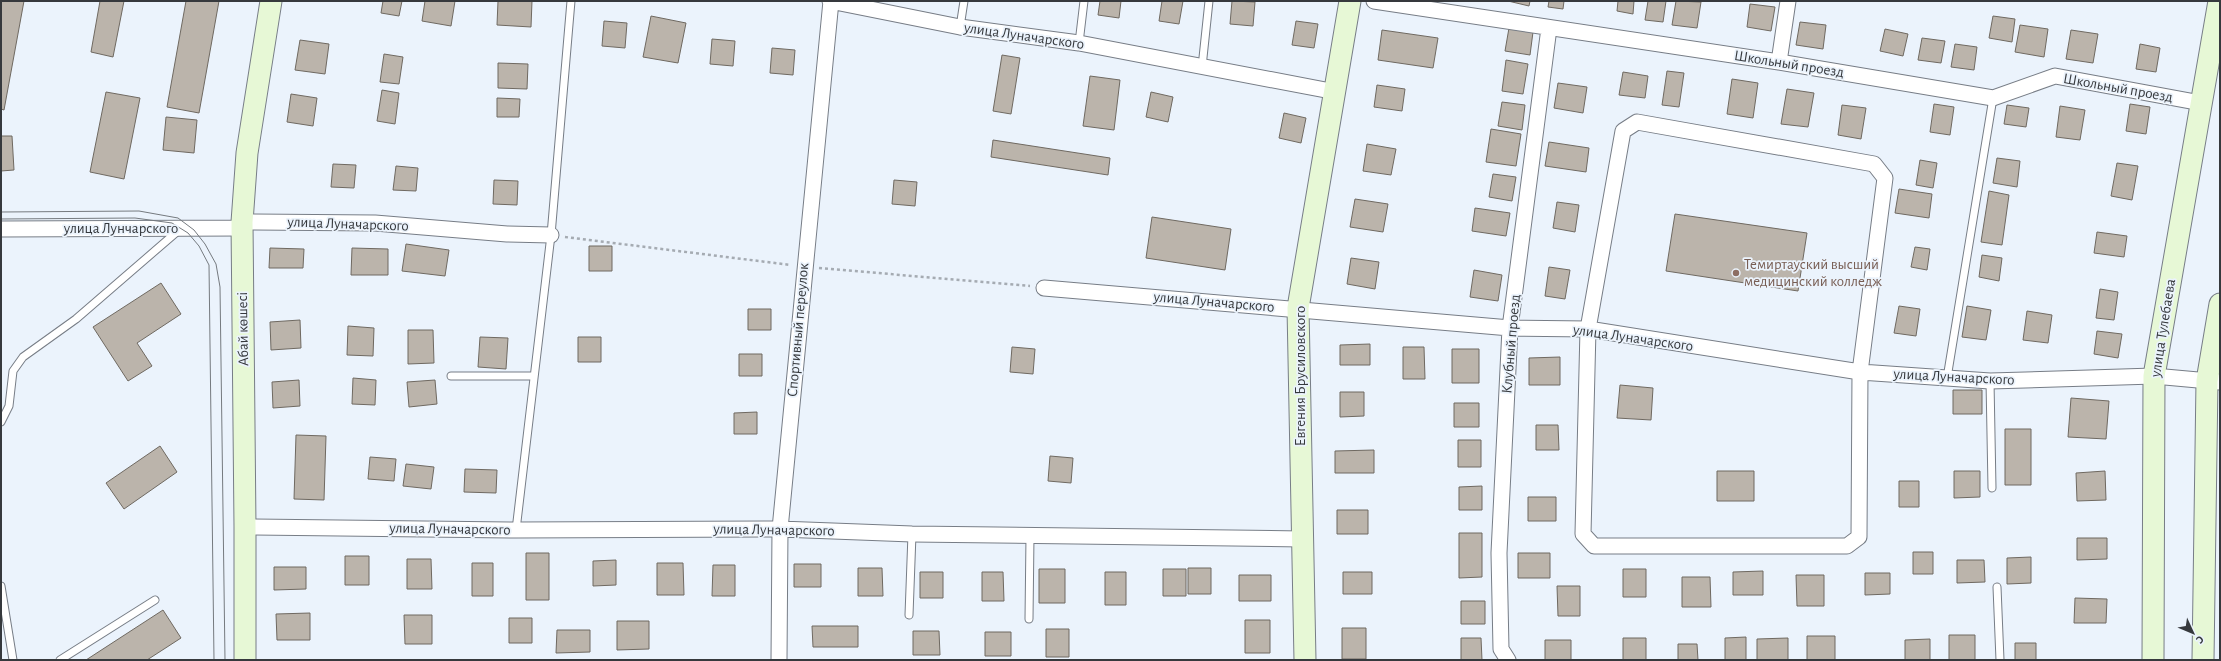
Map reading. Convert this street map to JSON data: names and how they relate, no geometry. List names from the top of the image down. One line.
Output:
{"streets":{"street":["улица Луначарского","Школьный проезд","улица Лунчарского","улица Тулебаева","Абай көшесі","Спортивный переулок","Клубный проезд","Евгения Брусиловского"]},"crossings":[["улица Луначарского","улица Лунчарского"],["улица Луначарского","улица Тулебаева"],["улица Луначарского","Абай көшесі"],["улица Луначарского","Спортивный переулок"],["улица Луначарского","Клубный проезд"],["улица Луначарского","Евгения Брусиловского"],["Школьный проезд","улица Тулебаева"],["Школьный проезд","Клубный проезд"],["улица Лунчарского","Абай көшесі"]],"places":["Темиртауский высший медицинский колледж"],"north":"bottom right"}
